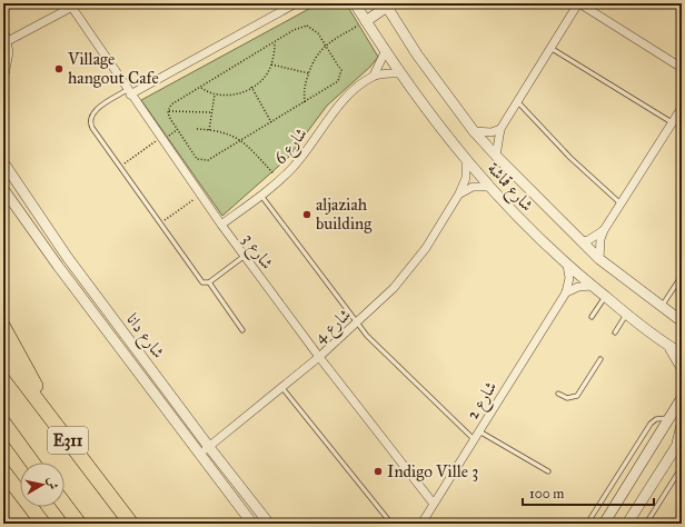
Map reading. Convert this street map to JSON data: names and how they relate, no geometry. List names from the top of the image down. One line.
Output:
{"streets":{"highway":["E311"],"street":["شارع 6","شارع قماشة","شارع 3","شارع 4","شارع دانا","شارع 2"]},"crossings":[["شارع 6","شارع قماشة"],["شارع 6","شارع 3"],["شارع قماشة","شارع 4"],["شارع قماشة","شارع 2"],["شارع 3","شارع 4"],["شارع 3","شارع 2"],["شارع 4","شارع دانا"]],"places":["Village hangout Cafe","aljaziah building","Indigo Ville 3"],"scale_bar":"100 m","north":"right"}
